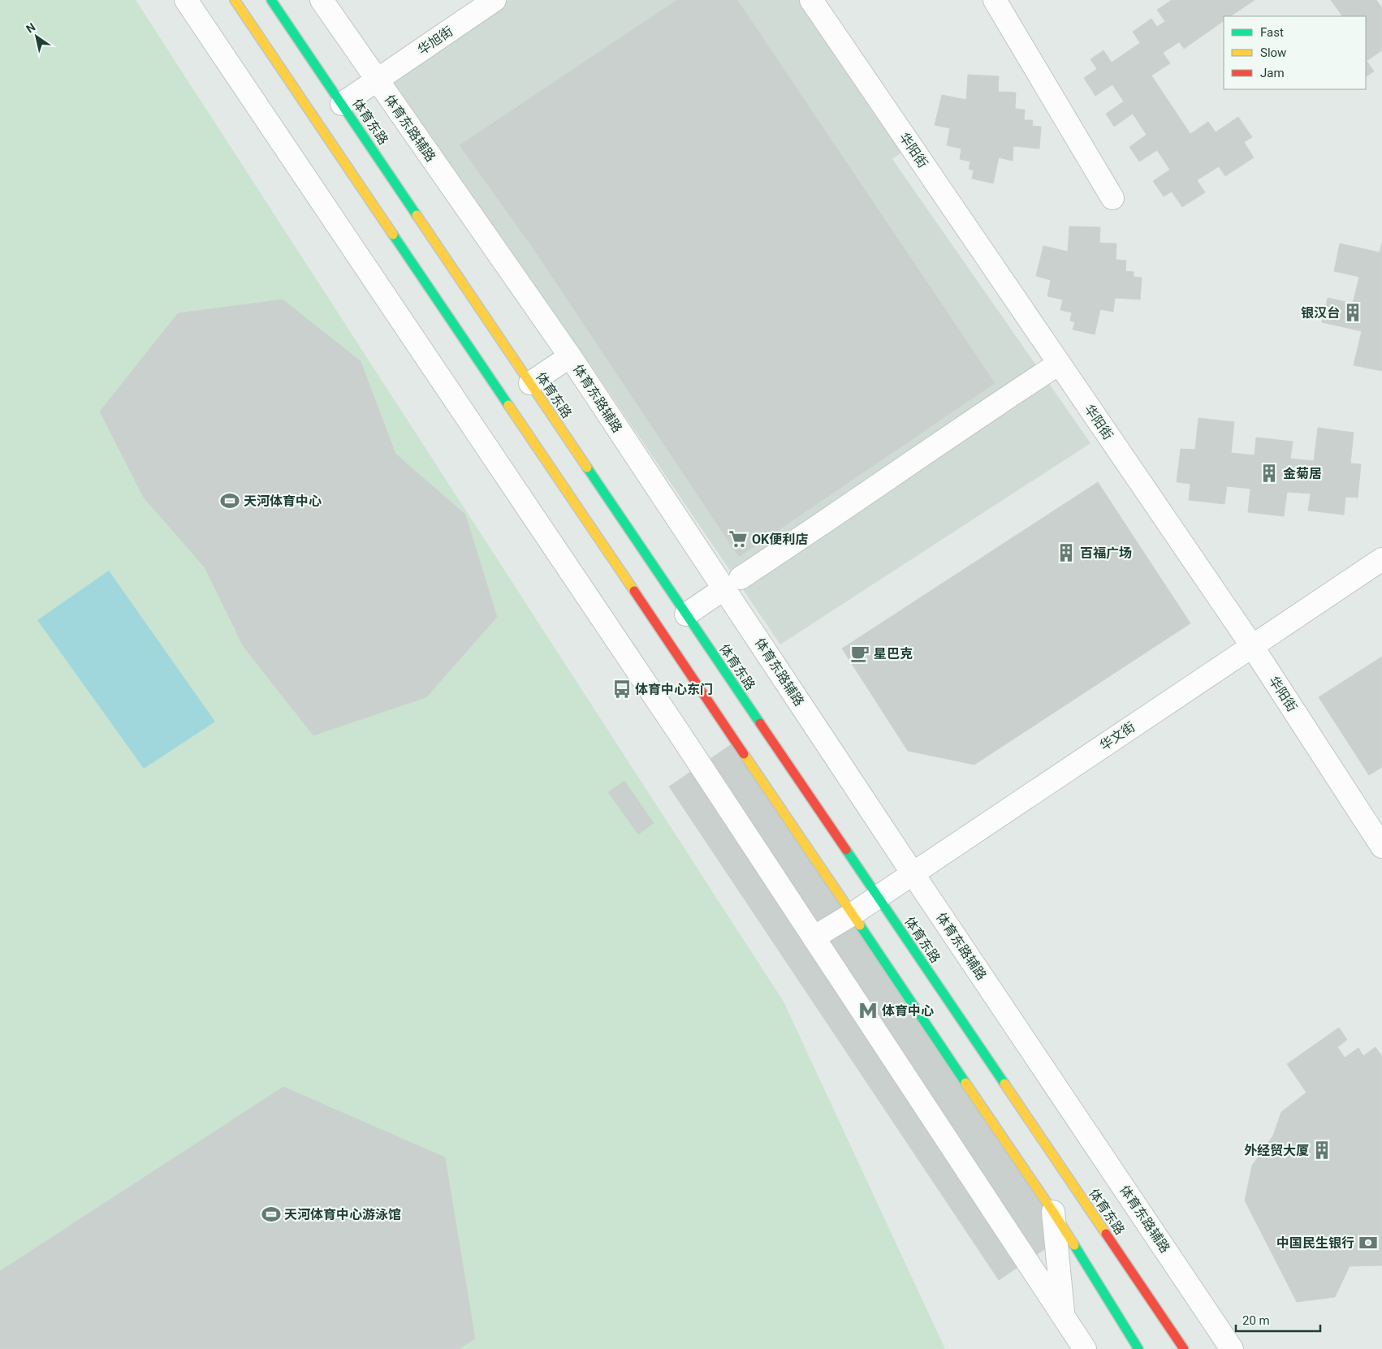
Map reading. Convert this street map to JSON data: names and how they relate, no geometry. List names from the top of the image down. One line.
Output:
{"streets":{"main road":["体育东路"],"street":["华旭街","体育东路辅路","华阳街","华文街"]},"crossings":[["华旭街","体育东路"],["华旭街","体育东路辅路"],["体育东路","华文街"],["体育东路辅路","华文街"],["华阳街","华文街"]],"places":{"building":["银汉台","金菊居","百福广场","外经贸大厦"],"sports":["天河体育中心","天河体育中心游泳馆"],"supermarket":["OK便利店"],"cafe":["星巴克"],"bus stop":["体育中心东门"],"metro station":["体育中心"],"bank":["中国民生银行"]},"legend":["Fast","Slow","Jam"],"scale_bar":"20 m","north":"top left"}
